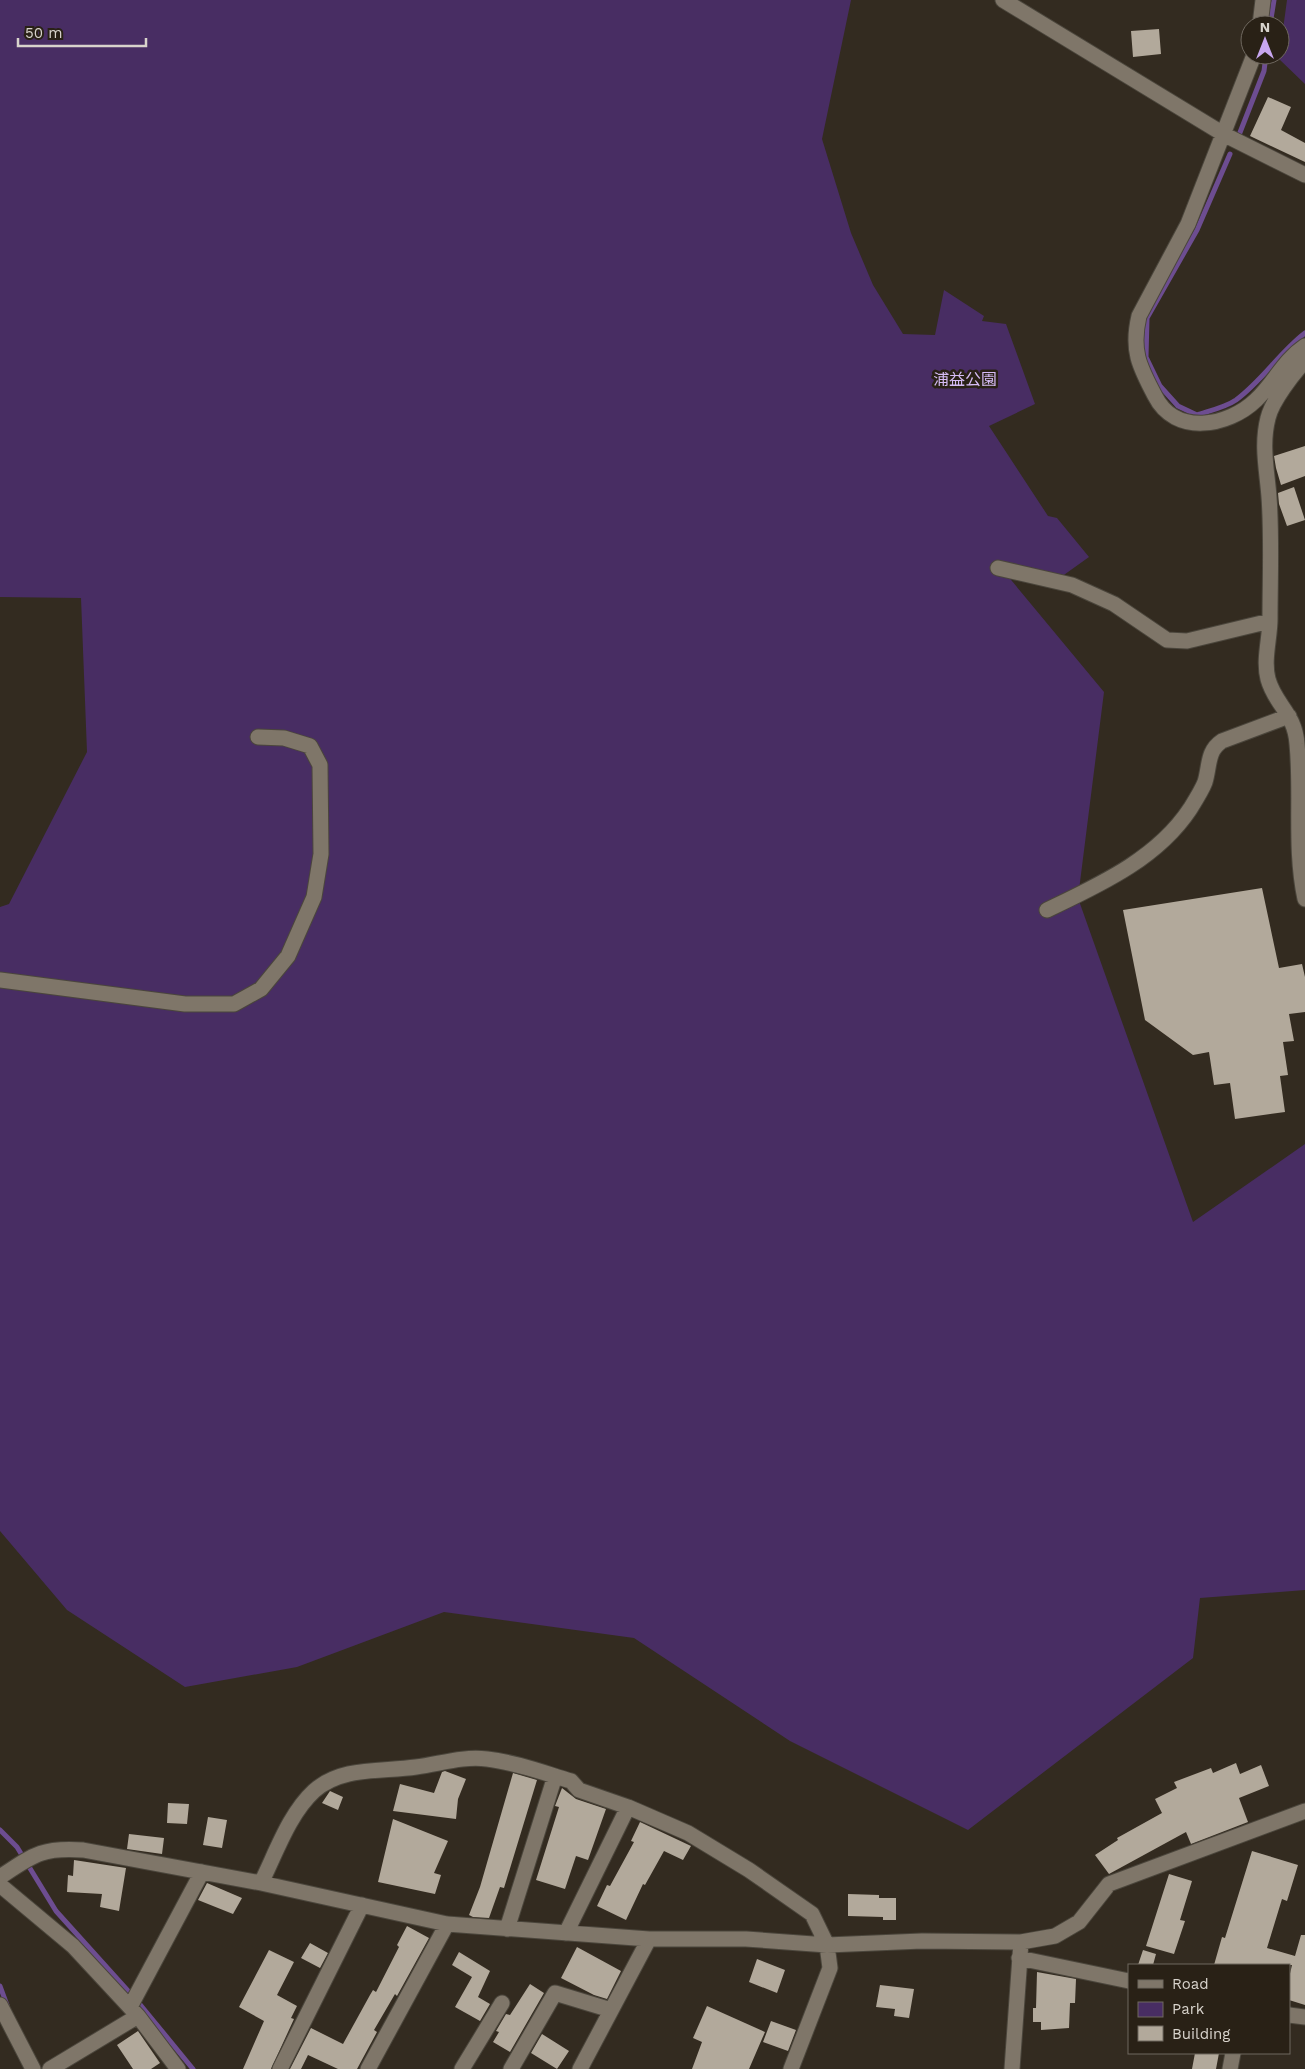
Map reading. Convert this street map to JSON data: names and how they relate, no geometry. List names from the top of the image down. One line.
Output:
{"parks":["浦益公園"],"legend":["Road","Park","Building"],"scale_bar":"50 m","north":"top"}
